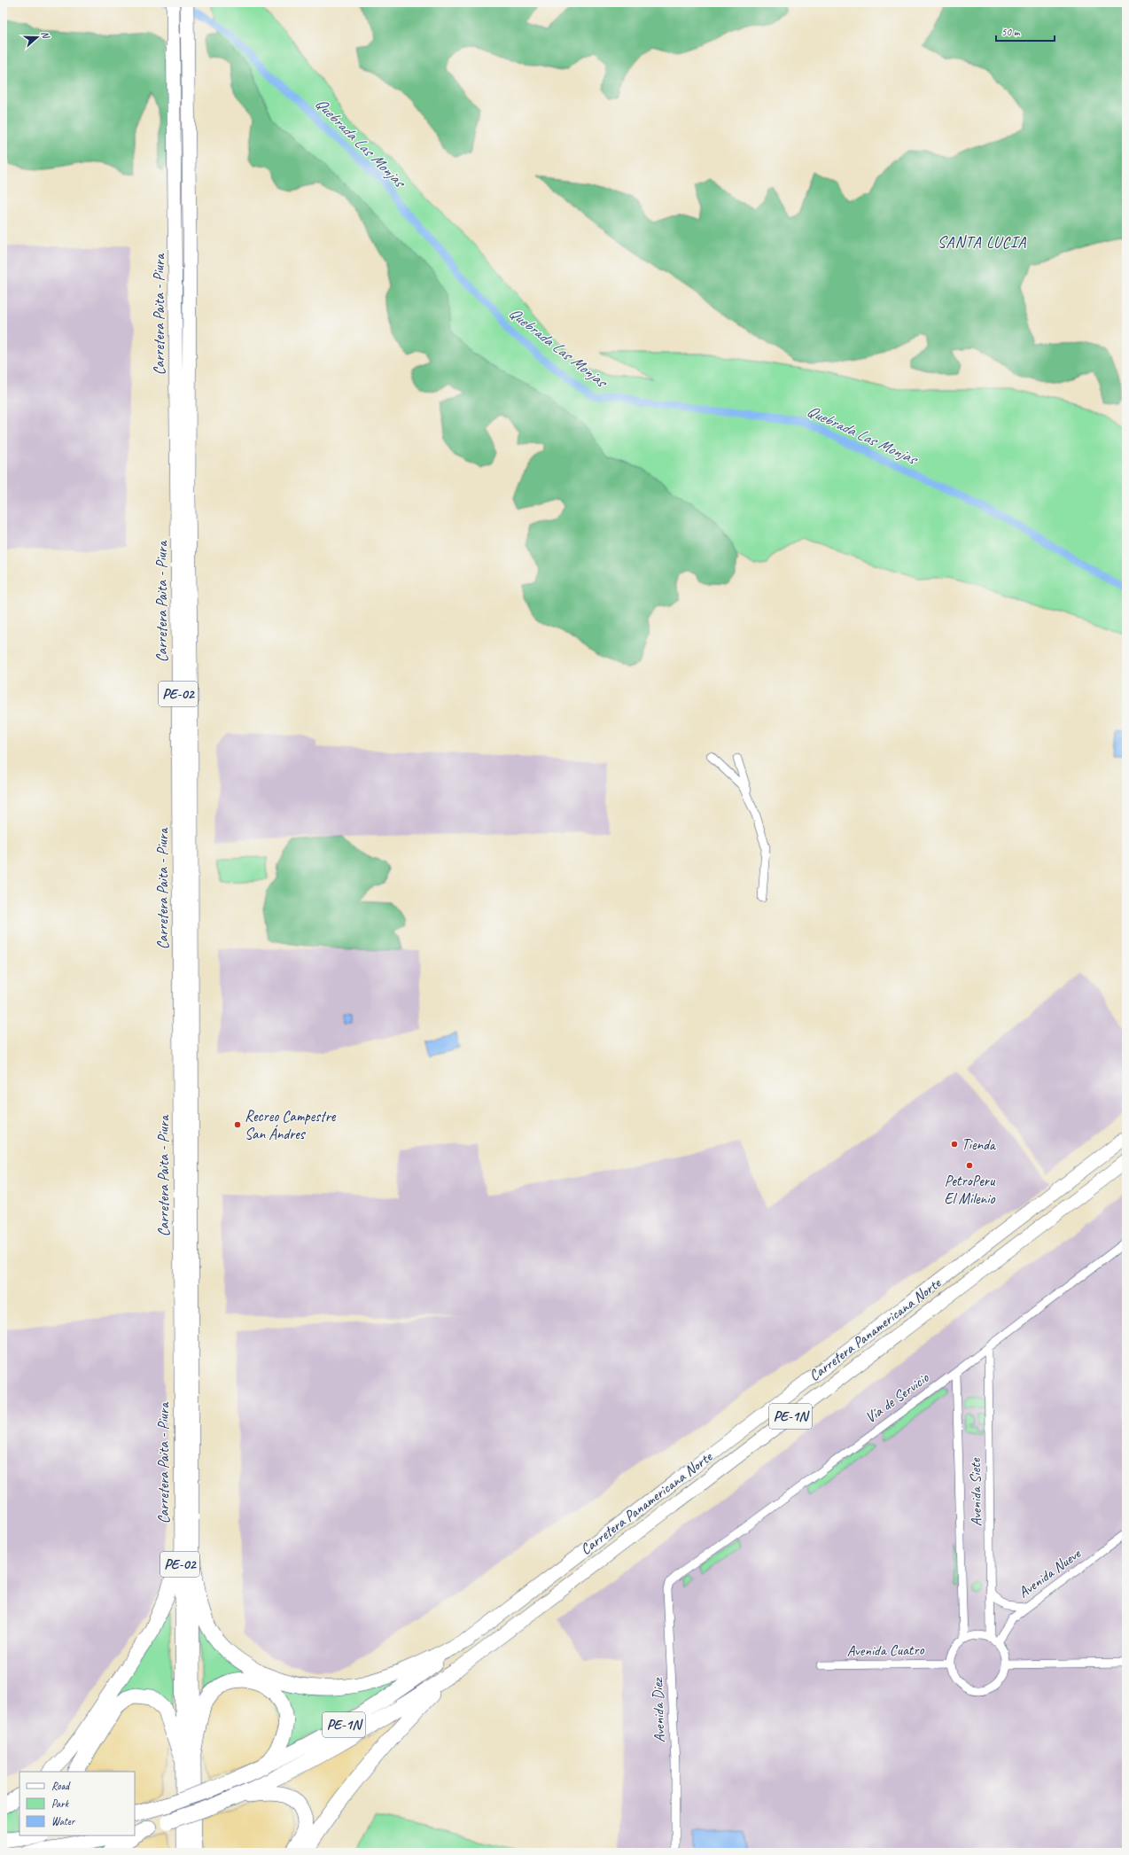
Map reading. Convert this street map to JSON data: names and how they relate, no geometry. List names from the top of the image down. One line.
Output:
{"streets":{"highway":["Carretera Paita - Piura","PE-02","Carretera Panamericana Norte","PE-1N"],"street":["Vía de Servicio","Avenida Siete","Avenida Nueve","Avenida Cuatro","Avenida Diez"]},"crossings":[["Carretera Paita - Piura","PE-02"],["Vía de Servicio","Avenida Siete"],["Vía de Servicio","Avenida Diez"],["Avenida Siete","Avenida Nueve"],["Avenida Siete","Avenida Cuatro"],["Avenida Nueve","Avenida Cuatro"]],"districts":["SANTA LUCIA"],"water":["Quebrada Las Monjas"],"places":["Recreo Campestre San Ándres","Tienda","PetroPeru El Milenio"],"legend":["Road","Park","Water"],"scale_bar":"50 m","north":"right"}
